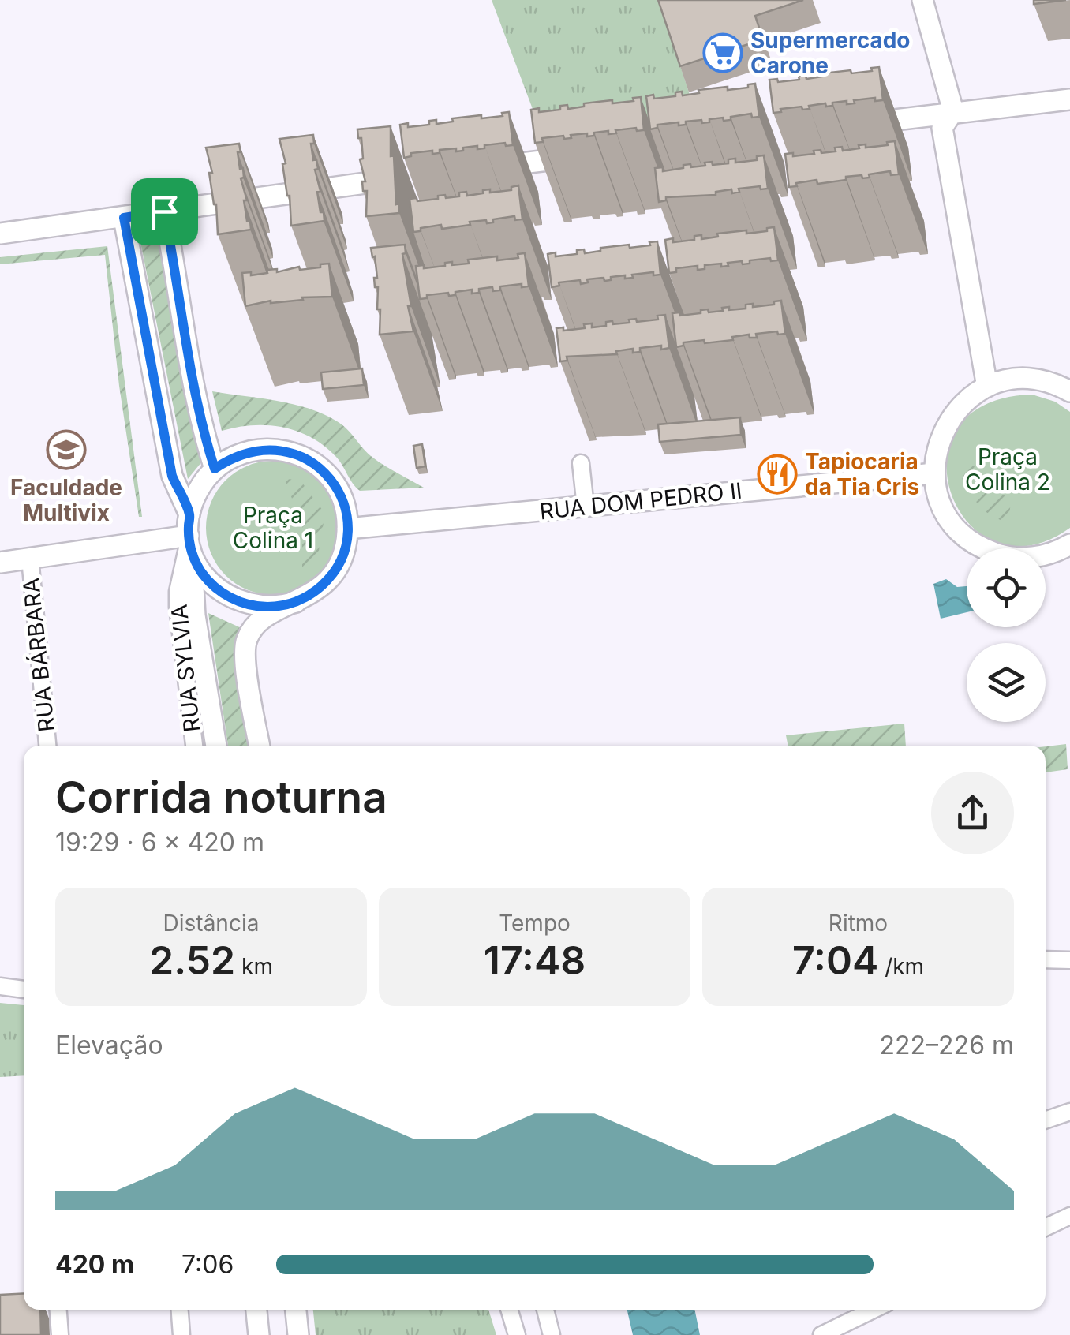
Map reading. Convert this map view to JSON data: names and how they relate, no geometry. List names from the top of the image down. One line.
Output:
{"streets":{"street":["RUA DOM PEDRO II","RUA BÁRBARA","RUA SYLVIA"]},"crossings":[["RUA DOM PEDRO II","RUA SYLVIA"]],"parks":["Praça Colina 2","Praça Colina 1"],"places":{"supermarket":["Supermercado Carone"],"school or university":["Faculdade Multivix"],"restaurant":["Tapiocaria da Tia Cris"]},"page":{"heading":["Corrida noturna","19:29 · 6 × 420 m"],"stats":[["Distância","2.52 km"],["Tempo","17:48"],["Ritmo","7:04 /km"]],"chart":["Elevação","222–226 m"],"list":[{"name":"420 m","note":"7:06"}]}}
